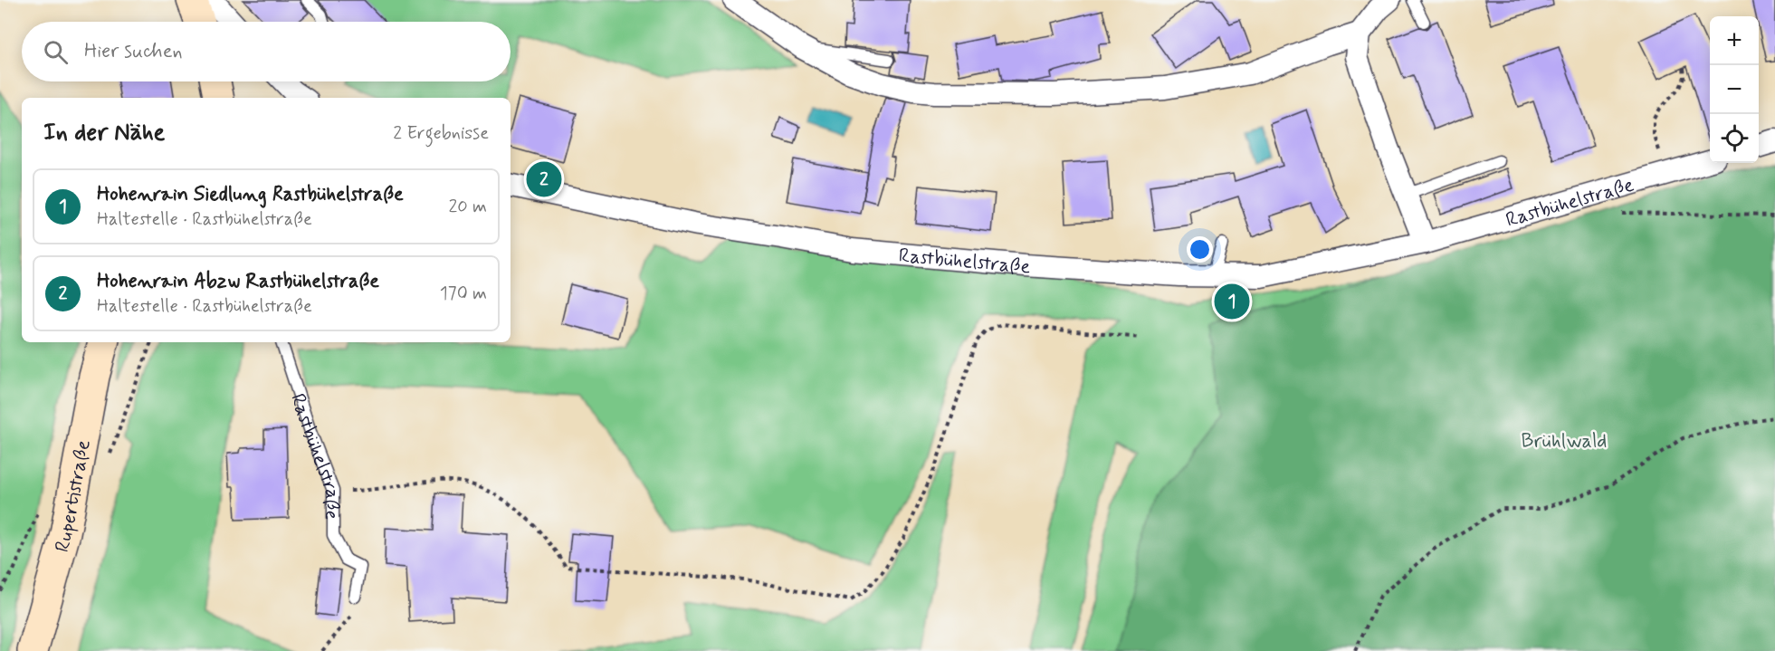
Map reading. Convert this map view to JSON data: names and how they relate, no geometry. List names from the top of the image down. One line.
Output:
{"streets":{"main road":["Rupertistraße"],"street":["Rastbühelstraße"]},"parks":["Brühlwald"],"page":{"map_buttons":["+","−"],"search":"Hier suchen","heading":["In der Nähe","2 Ergebnisse"],"pins":["2","1"],"list":[{"mark":"1","name":"Hohenrain Siedlung Rastbühelstraße","note":"Haltestelle · Rastbühelstraße","value":"20 m"},{"mark":"2","name":"Hohenrain Abzw Rastbühelstraße","note":"Haltestelle · Rastbühelstraße","value":"170 m"}]}}
